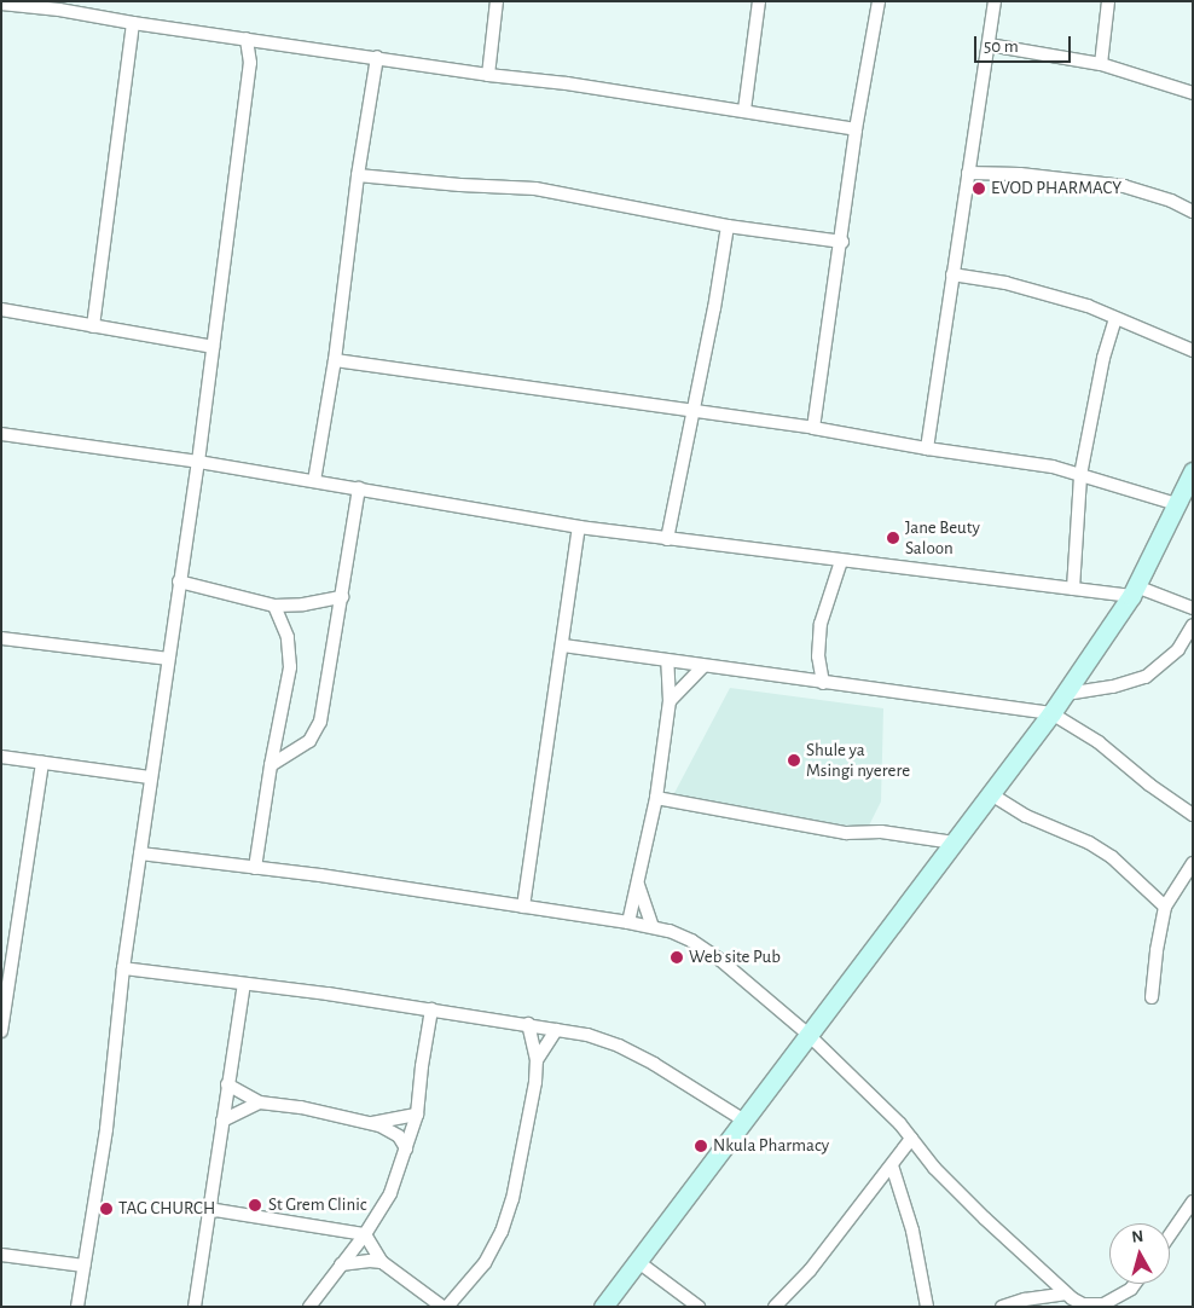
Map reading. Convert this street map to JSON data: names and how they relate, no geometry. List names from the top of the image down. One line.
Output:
{"places":["EVOD PHARMACY","Jane Beuty Saloon","Shule ya Msingi nyerere","Web site Pub","Nkula Pharmacy","St Grem Clinic","TAG CHURCH"],"scale_bar":"50 m","north":"top"}
